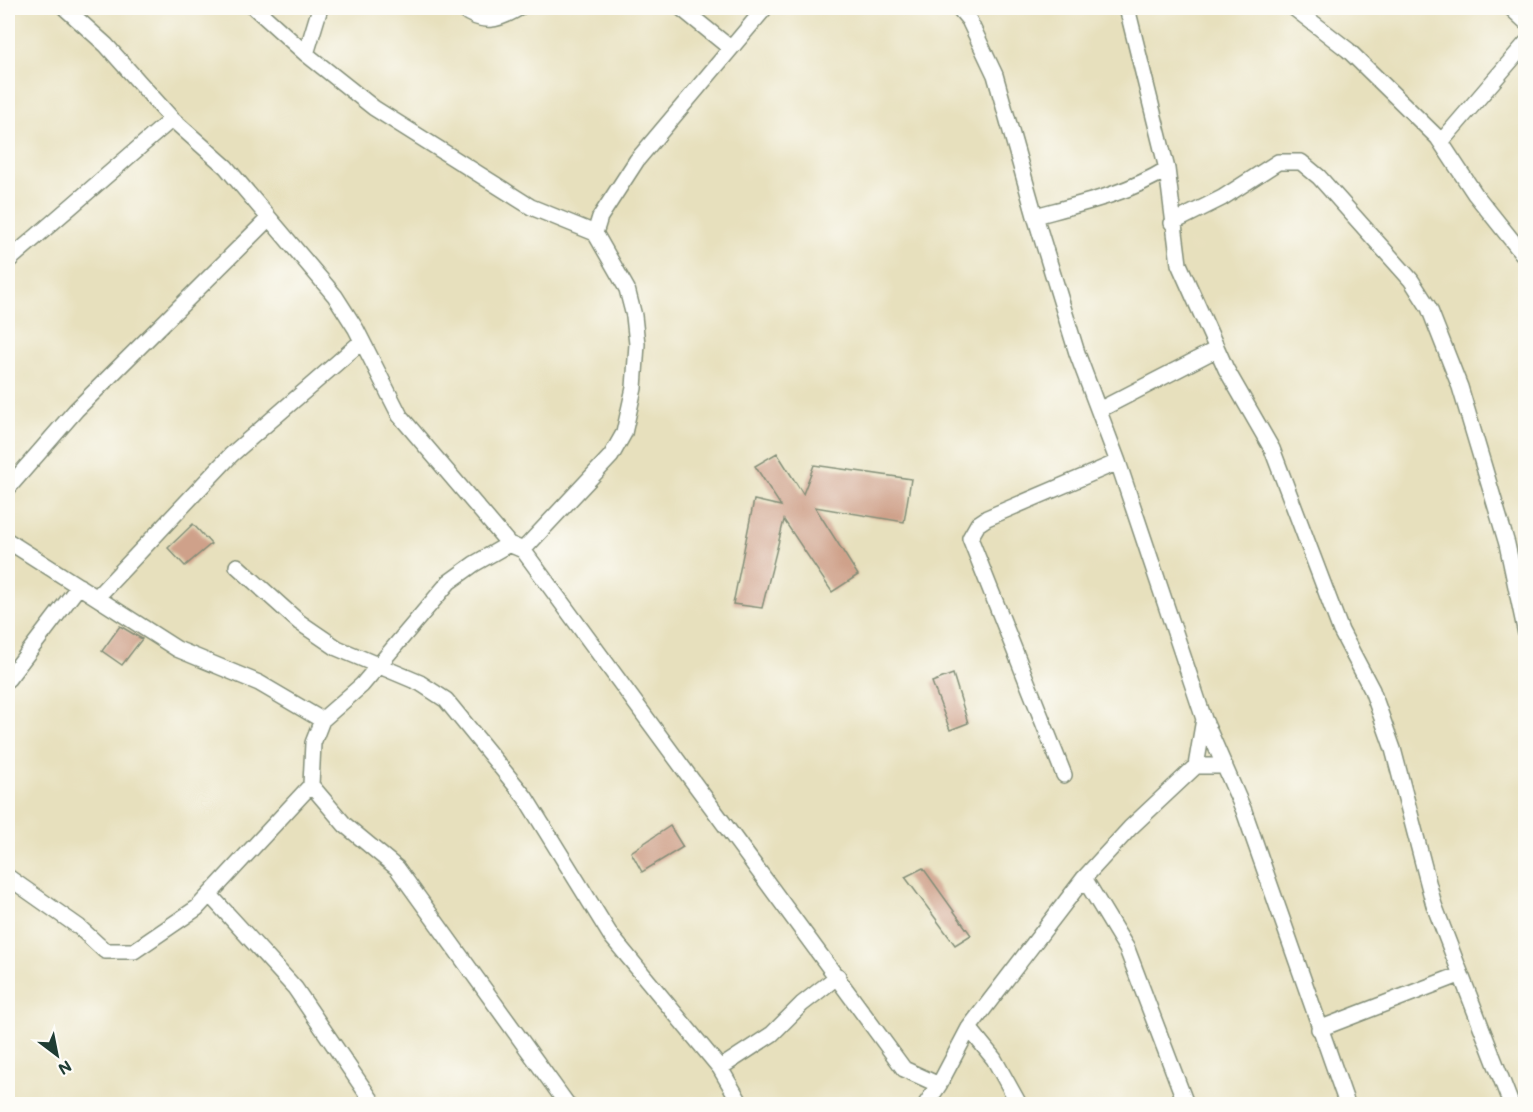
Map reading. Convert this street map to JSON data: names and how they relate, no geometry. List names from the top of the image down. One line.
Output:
{"north":"bottom right"}
